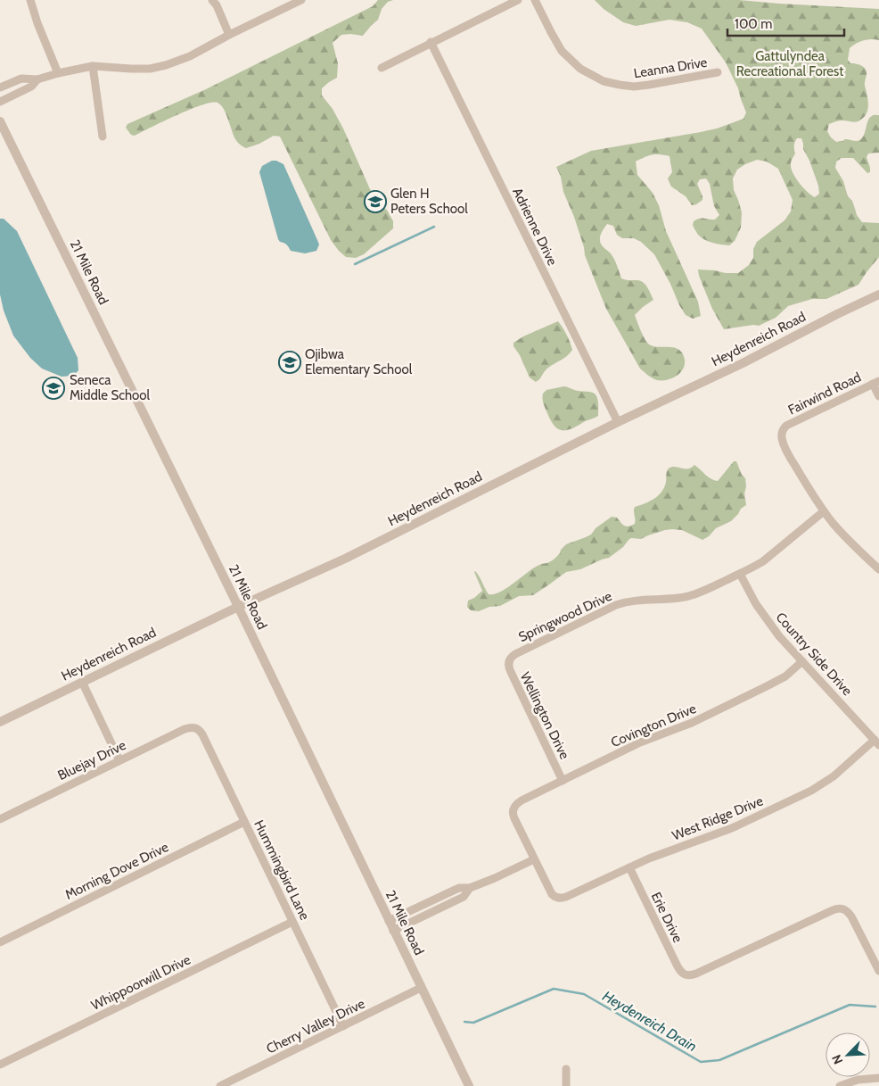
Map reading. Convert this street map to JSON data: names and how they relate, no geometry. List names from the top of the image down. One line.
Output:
{"streets":{"street":["Leanna Drive","Adrienne Drive","21 Mile Road","Heydenreich Road","Fairwind Road","Springwood Drive","Country Side Drive","Wellington Drive","Covington Drive","Bluejay Drive","West Ridge Drive","Hummingbird Lane","Morning Dove Drive","Erie Drive","Whippoorwill Drive","Cherry Valley Drive"]},"crossings":[["Adrienne Drive","Heydenreich Road"],["21 Mile Road","Heydenreich Road"],["21 Mile Road","Cherry Valley Drive"],["Fairwind Road","Springwood Drive"],["Springwood Drive","Country Side Drive"],["Springwood Drive","Wellington Drive"],["Country Side Drive","Covington Drive"],["Country Side Drive","West Ridge Drive"],["Wellington Drive","Covington Drive"],["Covington Drive","West Ridge Drive"],["Bluejay Drive","Hummingbird Lane"],["West Ridge Drive","Erie Drive"],["Hummingbird Lane","Morning Dove Drive"],["Hummingbird Lane","Whippoorwill Drive"],["Hummingbird Lane","Cherry Valley Drive"]],"water":["Heydenreich Drain"],"parks":["Gattulyndea Recreational Forest"],"places":{"school or university":["Glen H Peters School","Ojibwa Elementary School","Seneca Middle School"]},"scale_bar":"100 m","north":"bottom left"}
